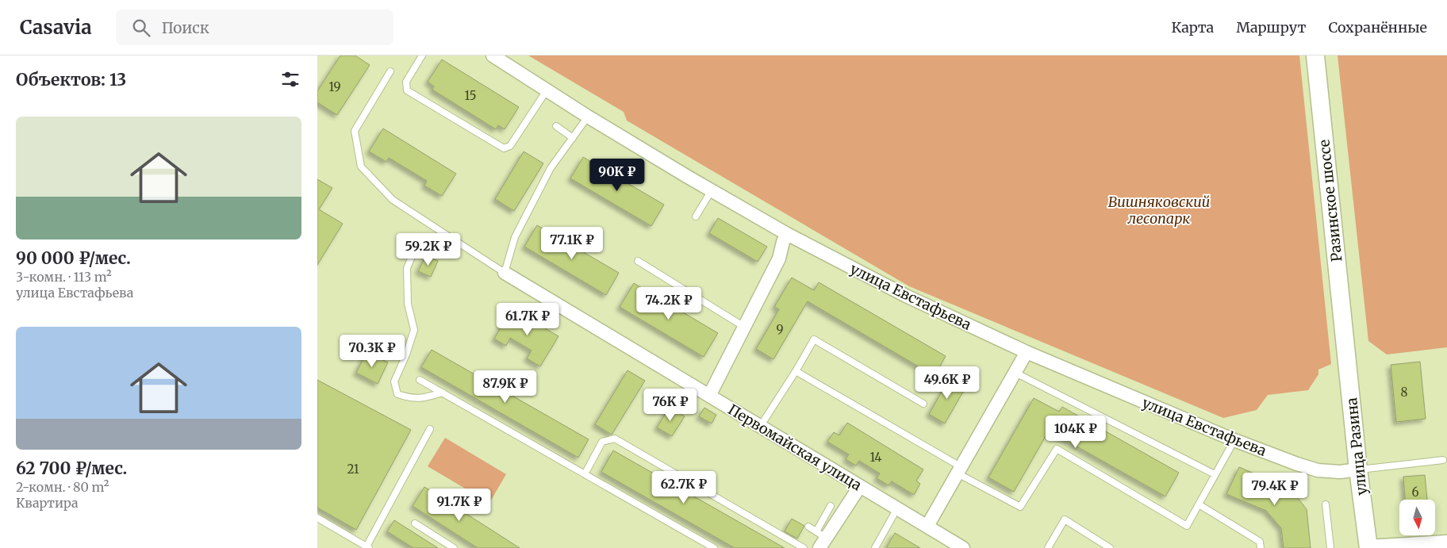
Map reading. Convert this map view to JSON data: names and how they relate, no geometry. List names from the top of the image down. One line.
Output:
{"streets":{"main road":["Разинское шоссе","улица Разина"],"street":["улица Евстафьева","Первомайская улица"]},"crossings":[["Разинское шоссе","улица Разина"],["улица Евстафьева","улица Разина"]],"parks":["Вишняковский лесопарк"],"house_numbers":["19","15","9","8","14","21","6"],"north":"bottom","page":{"header":"Casavia","search":"Поиск","nav":["Карта","Маршрут","Сохранённые"],"heading":"Объектов: 13","list":[{"name":"90 000 ₽/мес.","note":"3-комн. · 113 m² · улица Евстафьева"},{"name":"62 700 ₽/мес.","note":"2-комн. · 80 m² · Квартира"}],"price":["90K ₽","77.1K ₽","59.2K ₽","74.2K ₽","61.7K ₽","70.3K ₽","49.6K ₽","87.9K ₽","76K ₽","104K ₽","62.7K ₽","79.4K ₽","91.7K ₽"]}}
